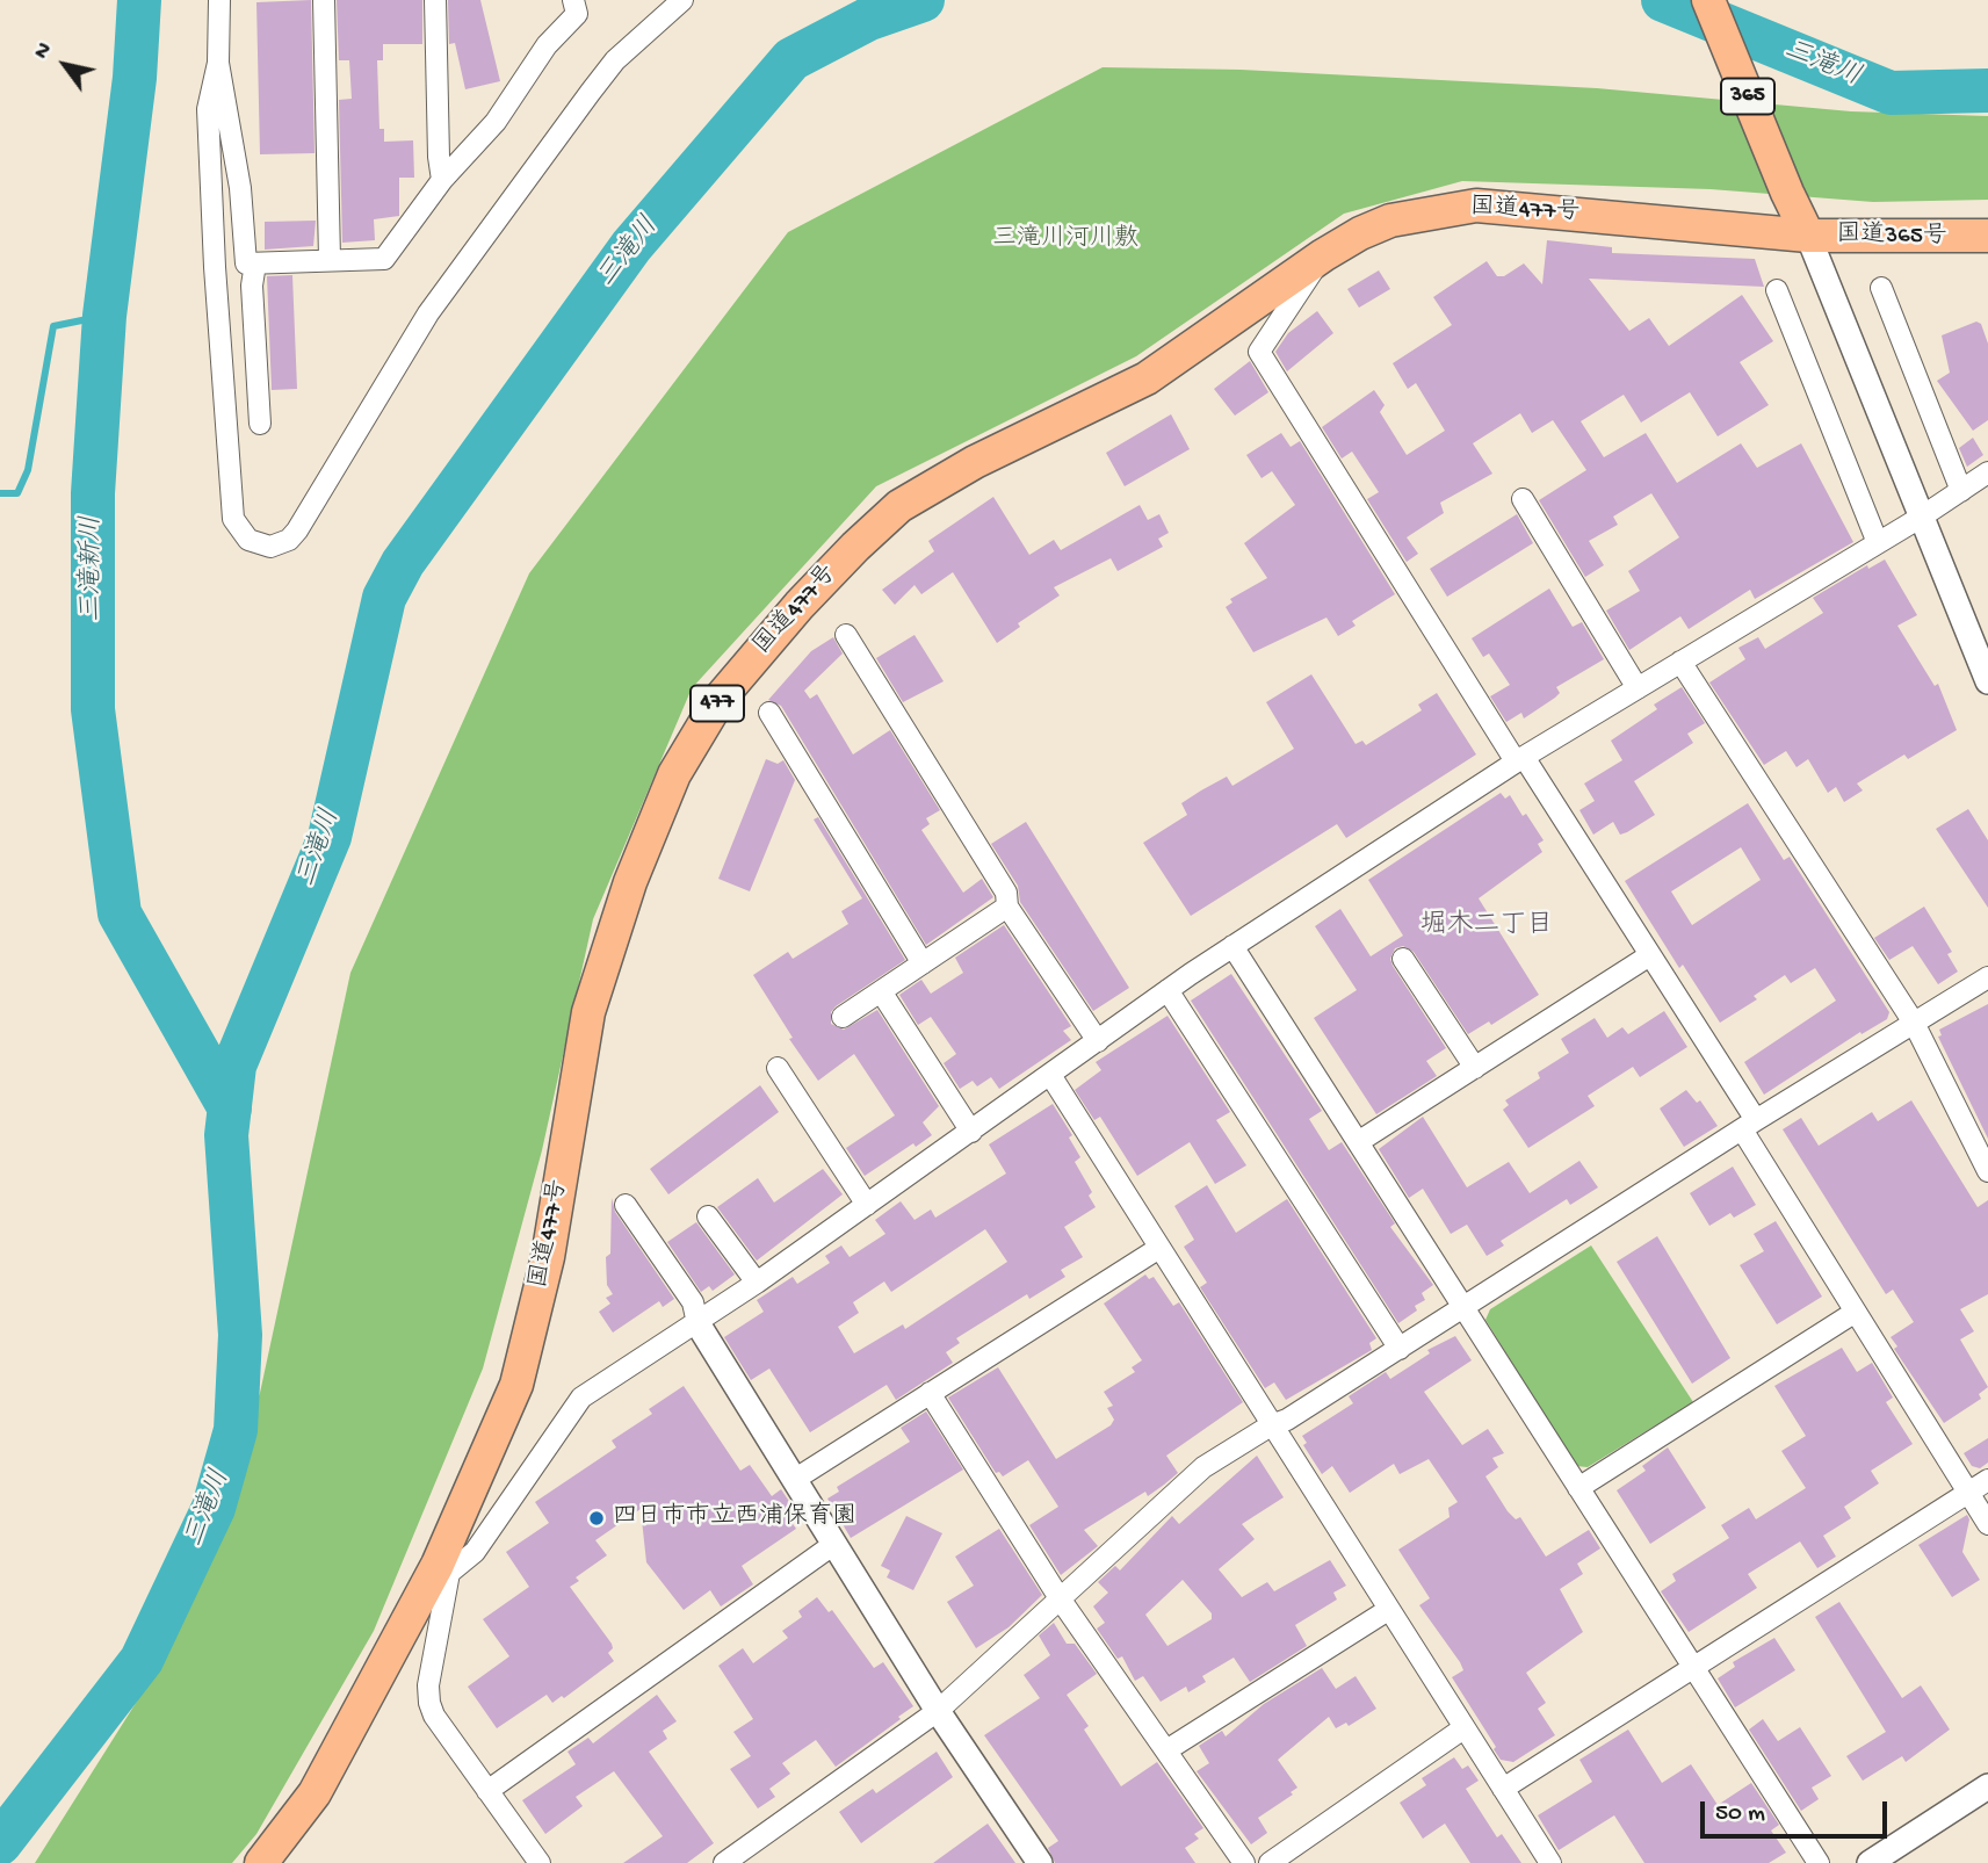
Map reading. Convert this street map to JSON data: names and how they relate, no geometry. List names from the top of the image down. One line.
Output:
{"streets":{"highway":["365","国道477号","国道365号","477"]},"crossings":[["国道477号","国道365号"]],"districts":["堀木二丁目"],"water":["三滝川","三滝新川"],"parks":["三滝川河川敷"],"places":["四日市市立西浦保育園"],"scale_bar":"50 m","north":"top left"}
